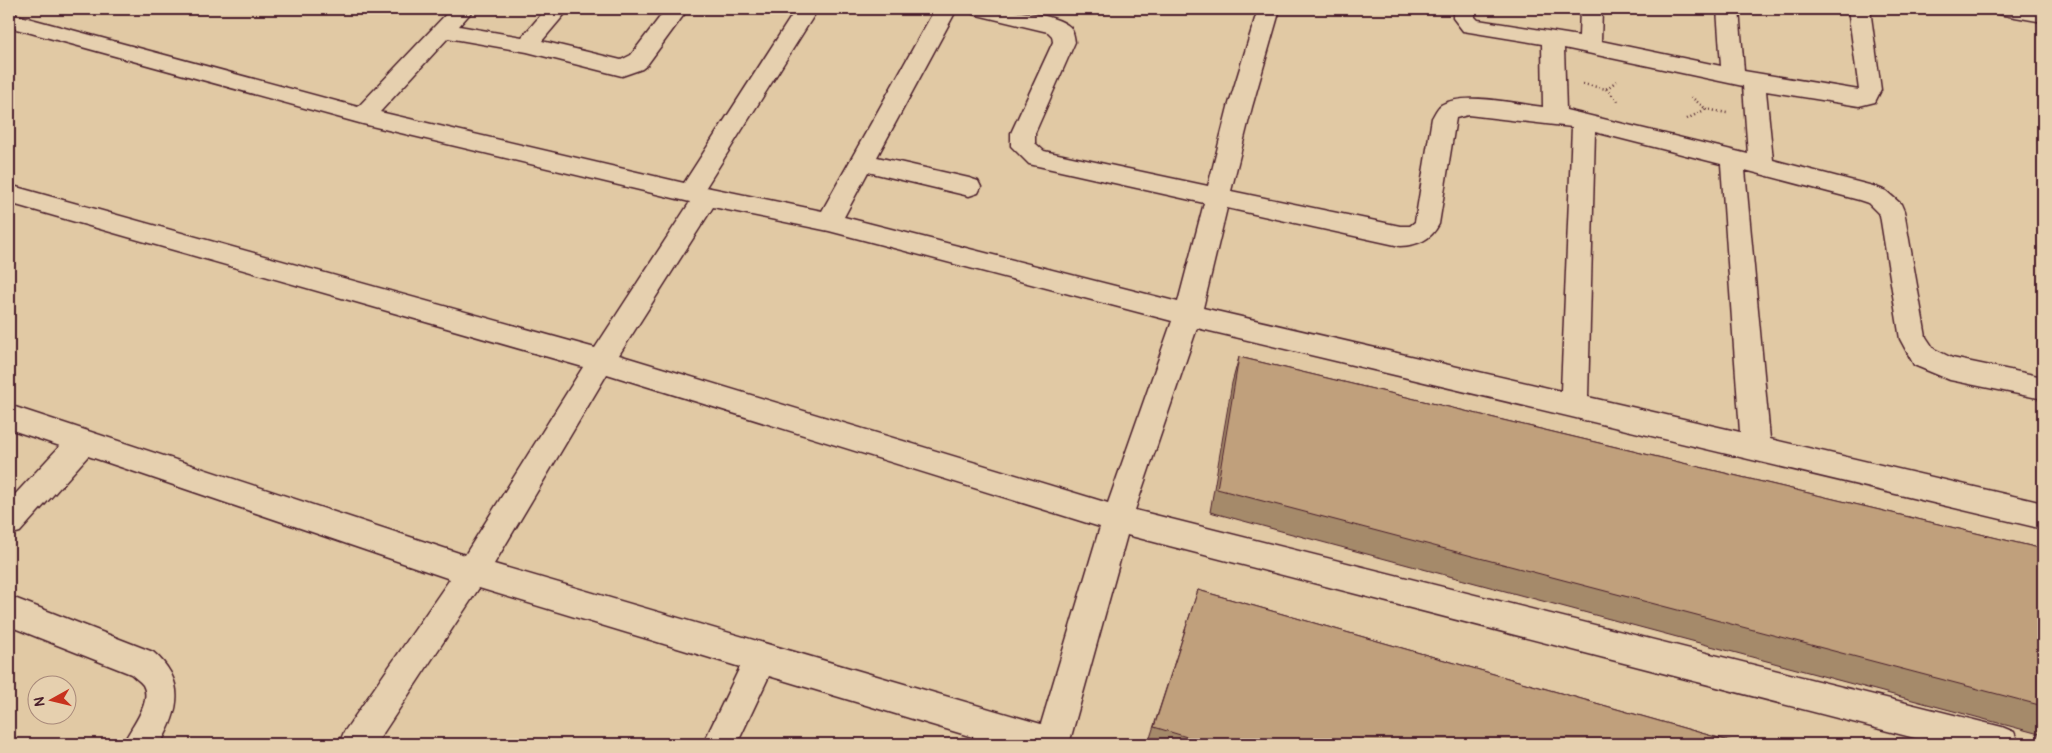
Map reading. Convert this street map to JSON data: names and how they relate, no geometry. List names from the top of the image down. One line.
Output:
{"north":"left"}
